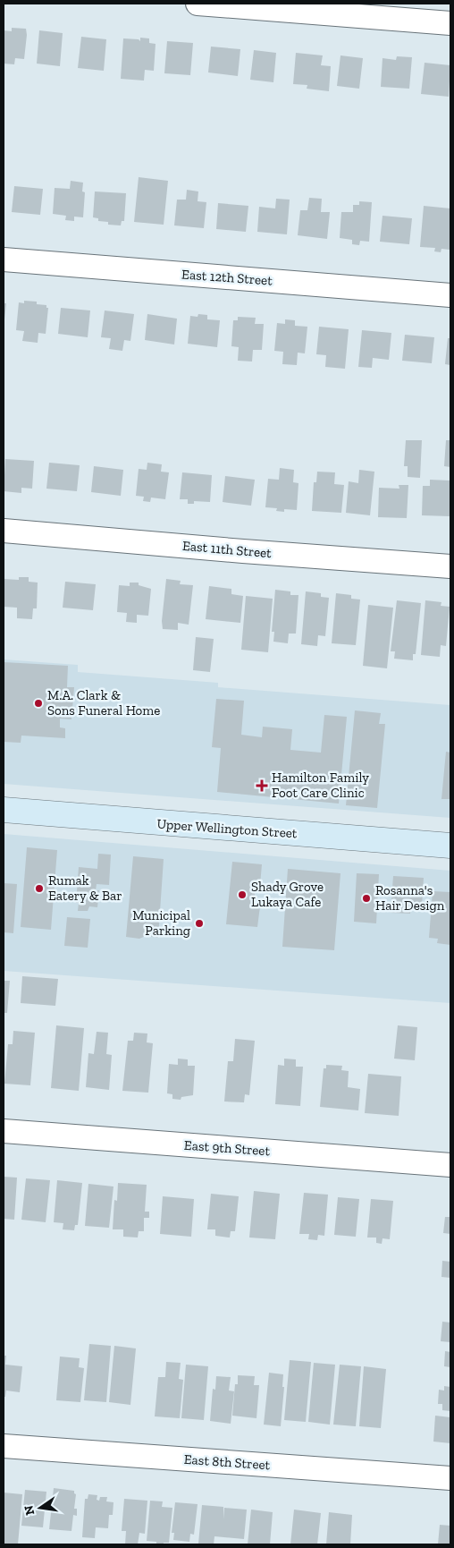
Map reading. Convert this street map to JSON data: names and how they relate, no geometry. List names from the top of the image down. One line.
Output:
{"streets":{"main road":["Upper Wellington Street"],"street":["East 12th Street","East 11th Street","East 9th Street","East 8th Street"]},"places":{"other":["M.A. Clark & Sons Funeral Home","Rumak Eatery & Bar","Shady Grove Lukaya Cafe","Rosanna's Hair Design","Municipal Parking"],"health":["Hamilton Family Foot Care Clinic"]},"north":"left"}
